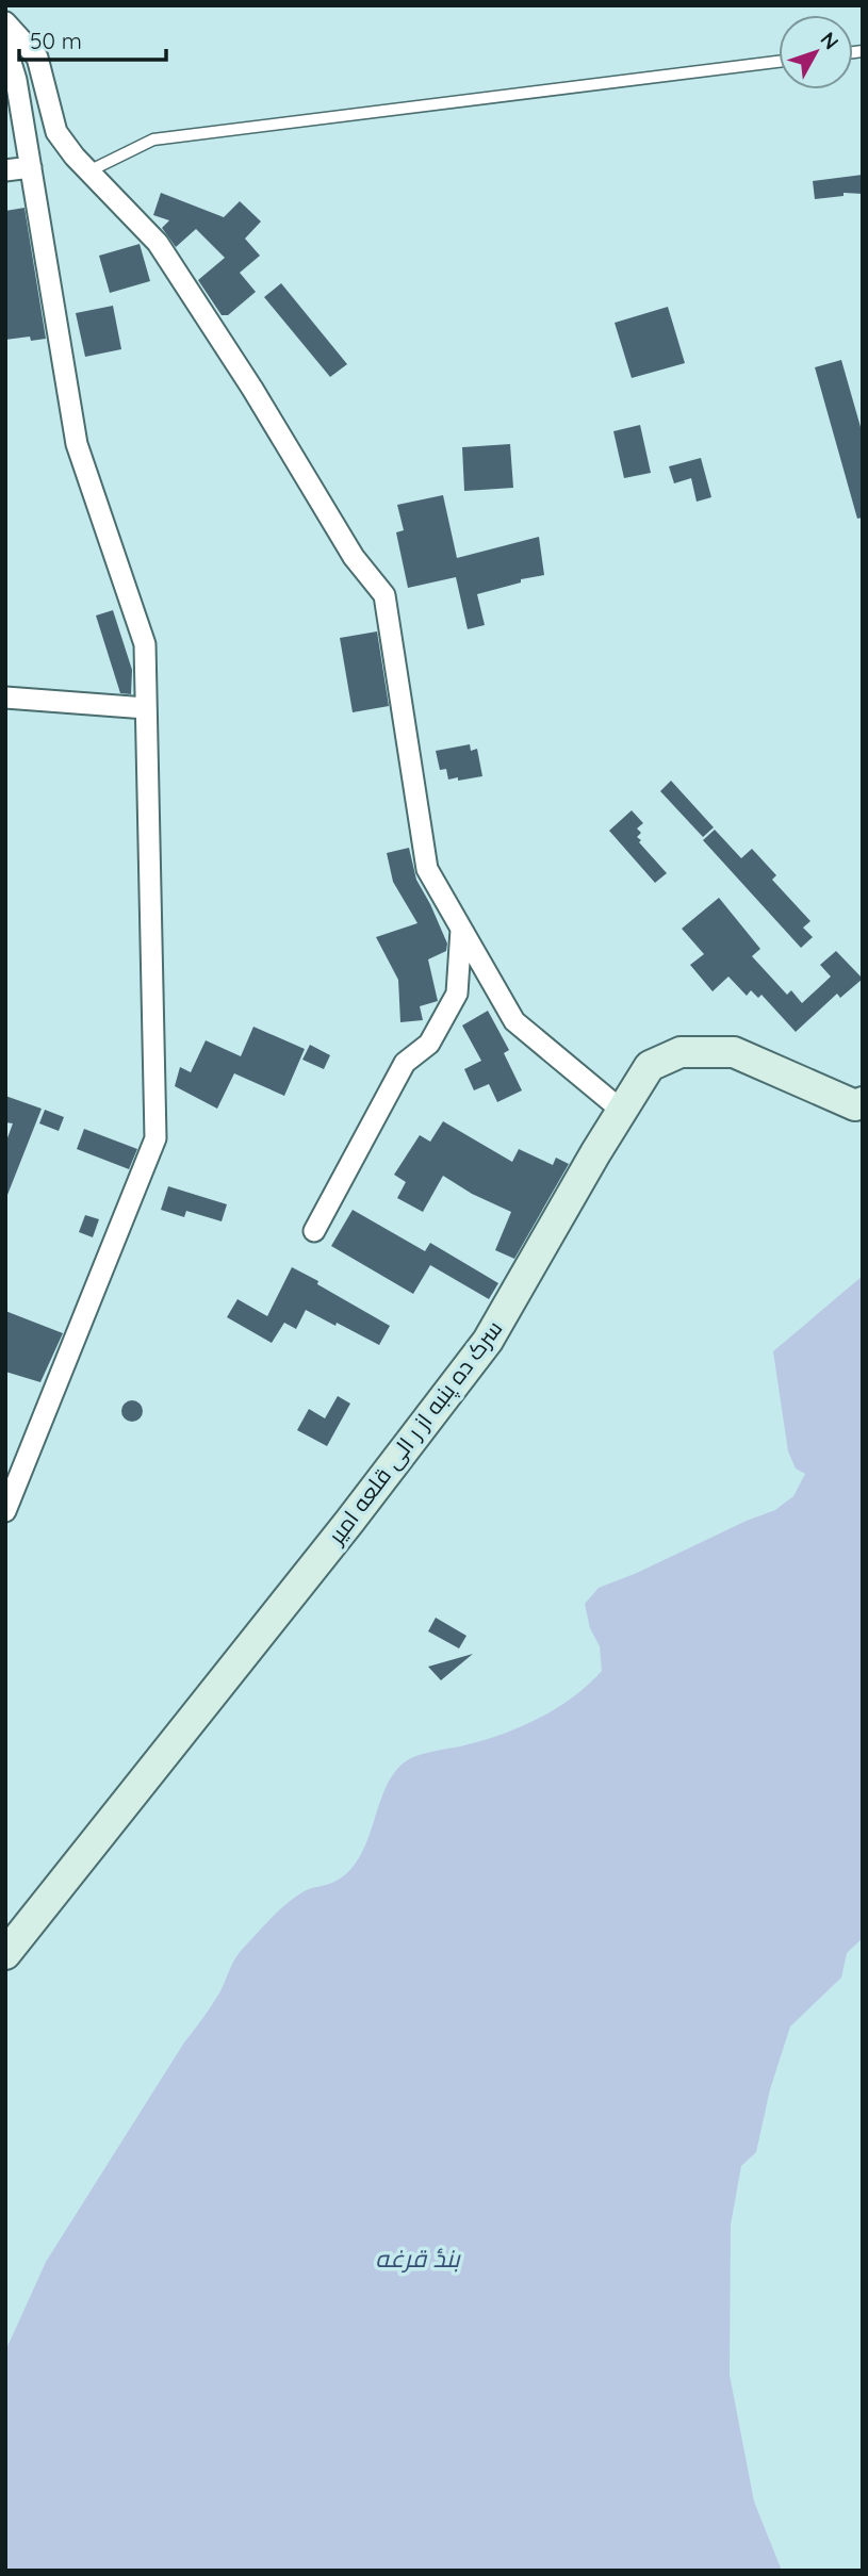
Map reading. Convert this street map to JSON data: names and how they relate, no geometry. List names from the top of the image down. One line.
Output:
{"streets":{"street":["سرک ده پنبه از ر الی قلعه امیر"]},"water":["بندٔ قرغه"],"scale_bar":"50 m","north":"top right"}
